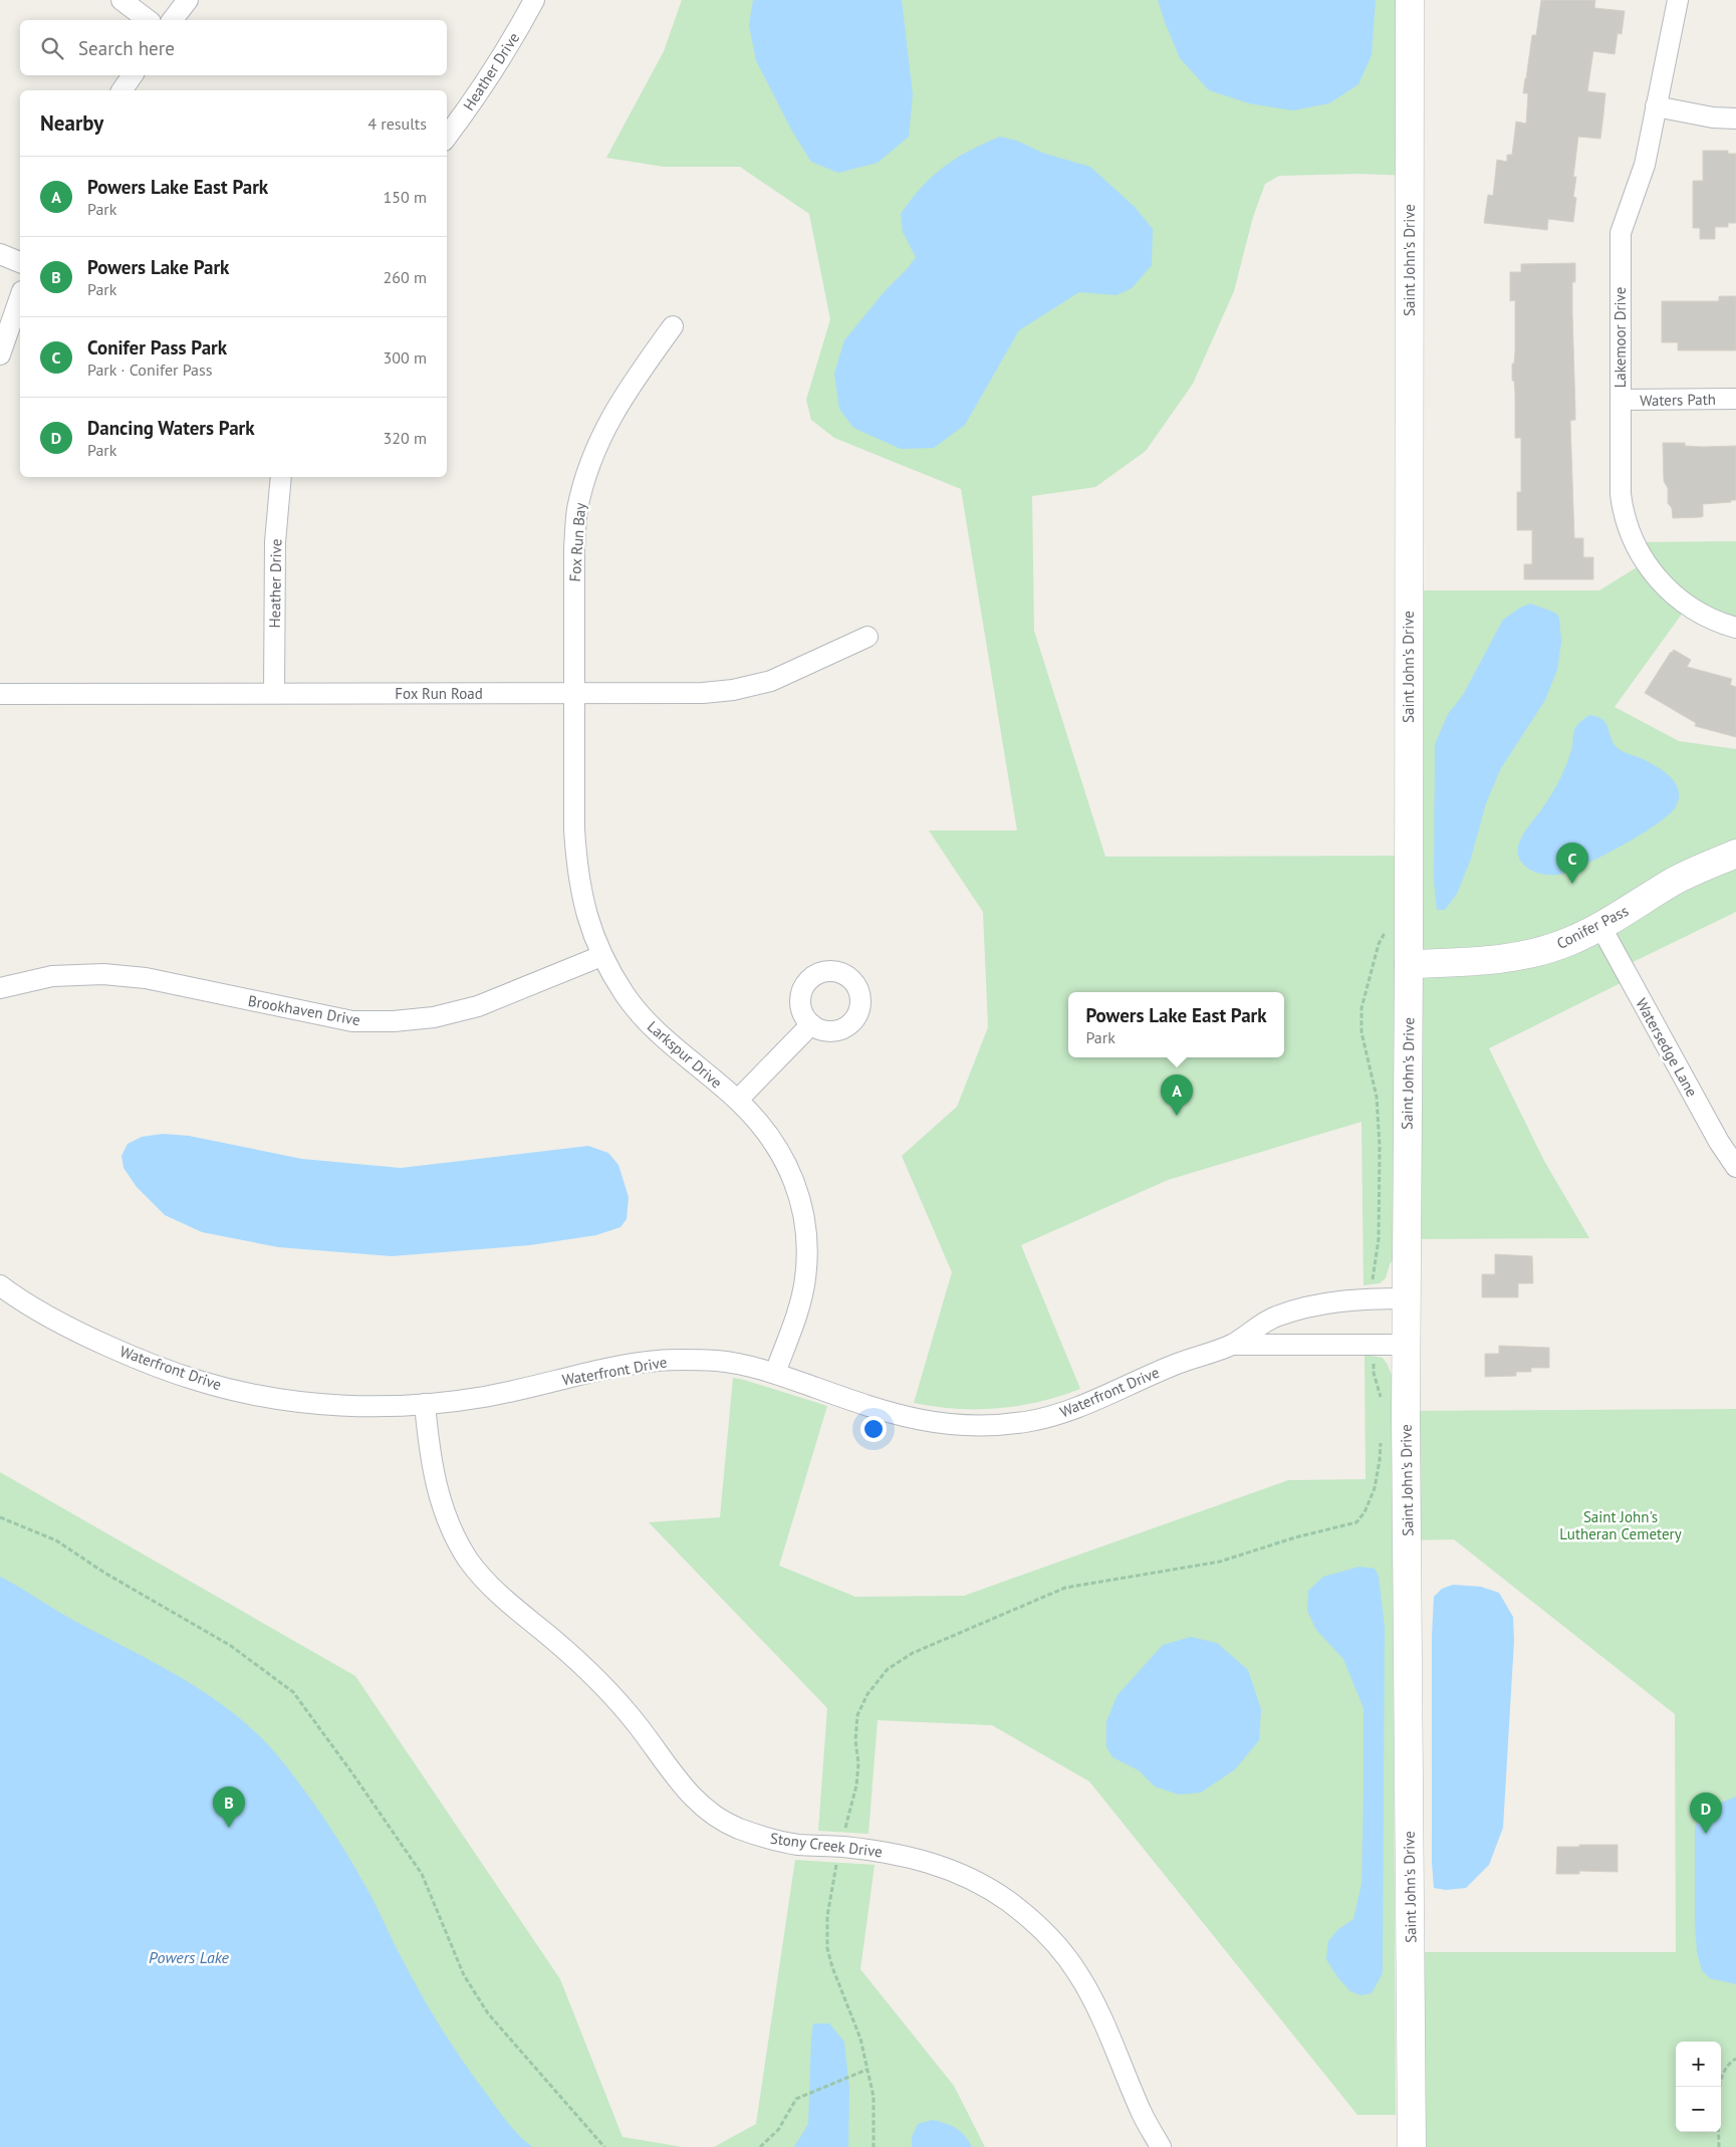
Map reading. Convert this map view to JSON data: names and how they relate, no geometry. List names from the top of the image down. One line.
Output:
{"streets":{"street":["Heather Drive","Saint John's Drive","Lakemoor Drive","Waters Path","Fox Run Bay","Fox Run Road","Conifer Pass","Brookhaven Drive","Watersedge Lane","Larkspur Drive","Waterfront Drive","Stony Creek Drive"]},"crossings":[["Heather Drive","Fox Run Road"],["Saint John's Drive","Conifer Pass"],["Saint John's Drive","Waterfront Drive"],["Lakemoor Drive","Waters Path"],["Fox Run Bay","Fox Run Road"],["Fox Run Bay","Larkspur Drive"],["Fox Run Road","Larkspur Drive"],["Conifer Pass","Watersedge Lane"],["Brookhaven Drive","Larkspur Drive"],["Larkspur Drive","Waterfront Drive"],["Waterfront Drive","Stony Creek Drive"]],"water":["Powers Lake"],"parks":["Saint John's Lutheran Cemetery"],"page":{"search":"Search here","heading":["Nearby","4 results"],"list":[{"mark":"A","name":"Powers Lake East Park","note":"Park","value":"150 m"},{"mark":"B","name":"Powers Lake Park","note":"Park","value":"260 m"},{"mark":"C","name":"Conifer Pass Park","note":"Park · Conifer Pass","value":"300 m"},{"mark":"D","name":"Dancing Waters Park","note":"Park","value":"320 m"}],"pins":["C","A","B","D"],"popup":["Powers Lake East Park","Park"],"map_buttons":["+","−"]}}
